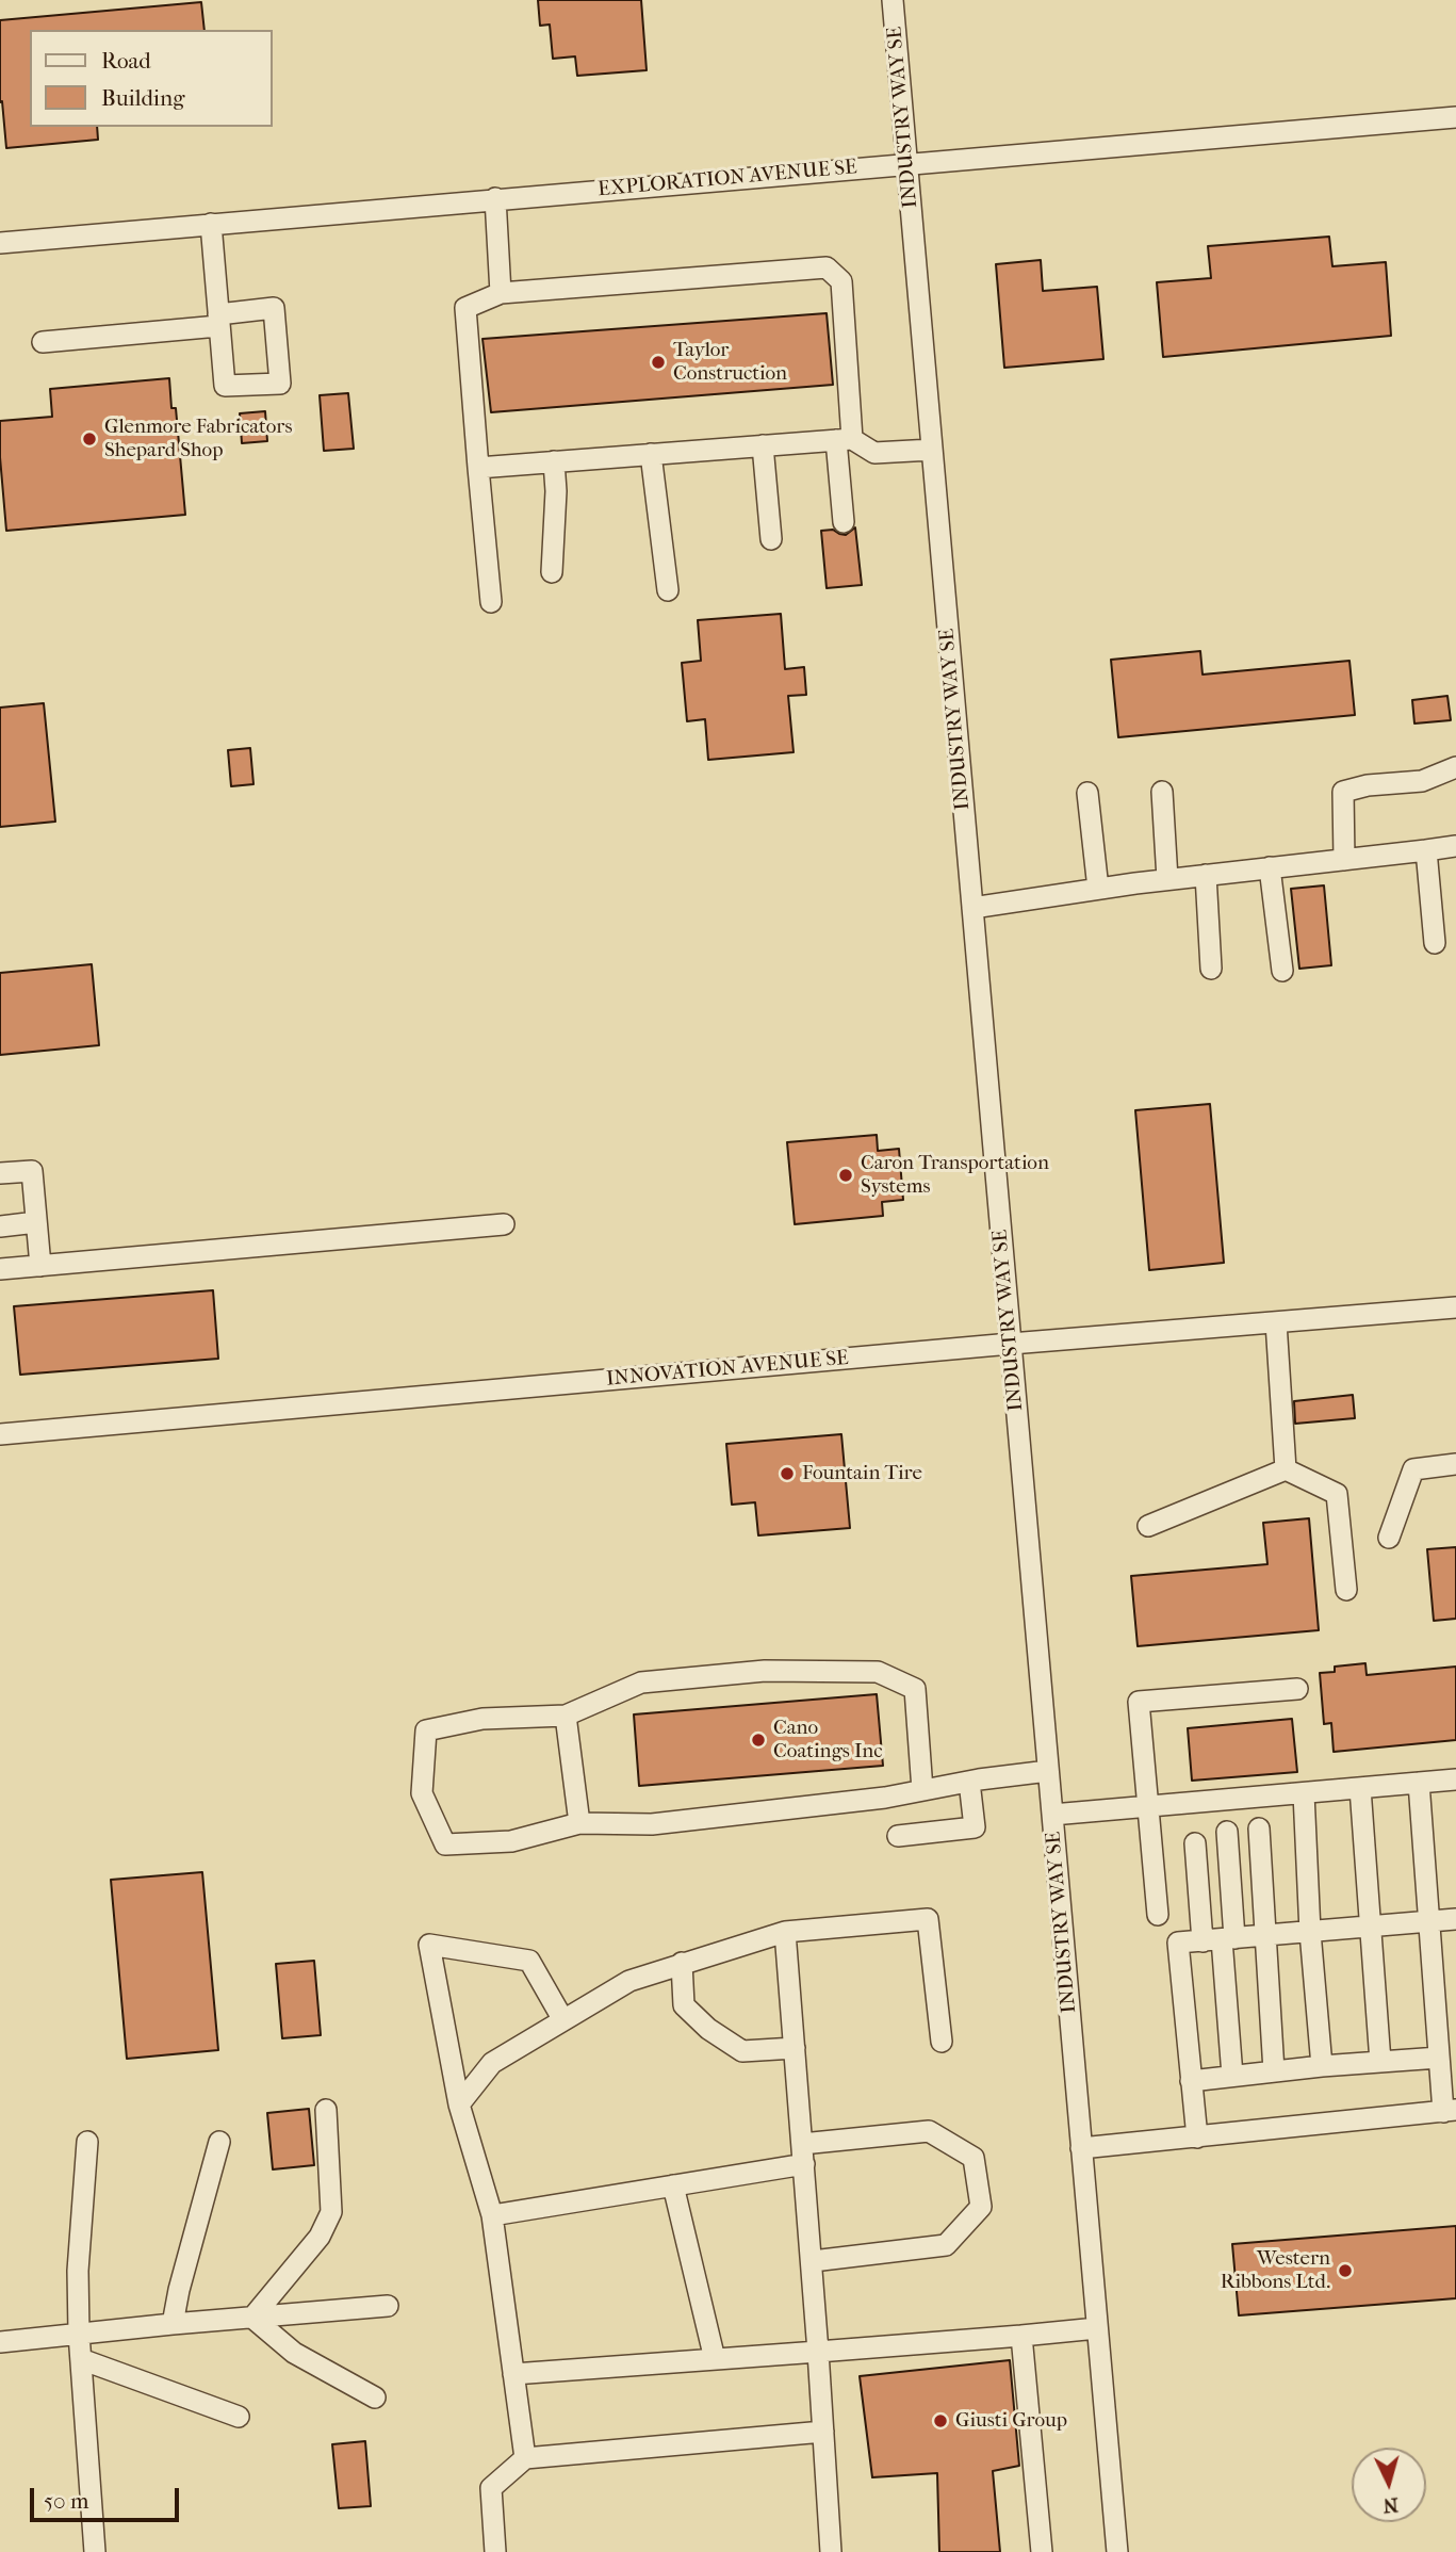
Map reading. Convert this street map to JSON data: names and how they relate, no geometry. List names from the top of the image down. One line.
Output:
{"streets":{"street":["INDUSTRY WAY SE","EXPLORATION AVENUE SE","INNOVATION AVENUE SE"]},"crossings":[["INDUSTRY WAY SE","EXPLORATION AVENUE SE"],["INDUSTRY WAY SE","INNOVATION AVENUE SE"]],"places":["Taylor Construction","Glenmore Fabricators Shepard Shop","Caron Transportation Systems","Fountain Tire","Cano Coatings Inc","Western Ribbons Ltd.","Giusti Group"],"legend":["Road","Building"],"scale_bar":"50 m","north":"bottom"}
